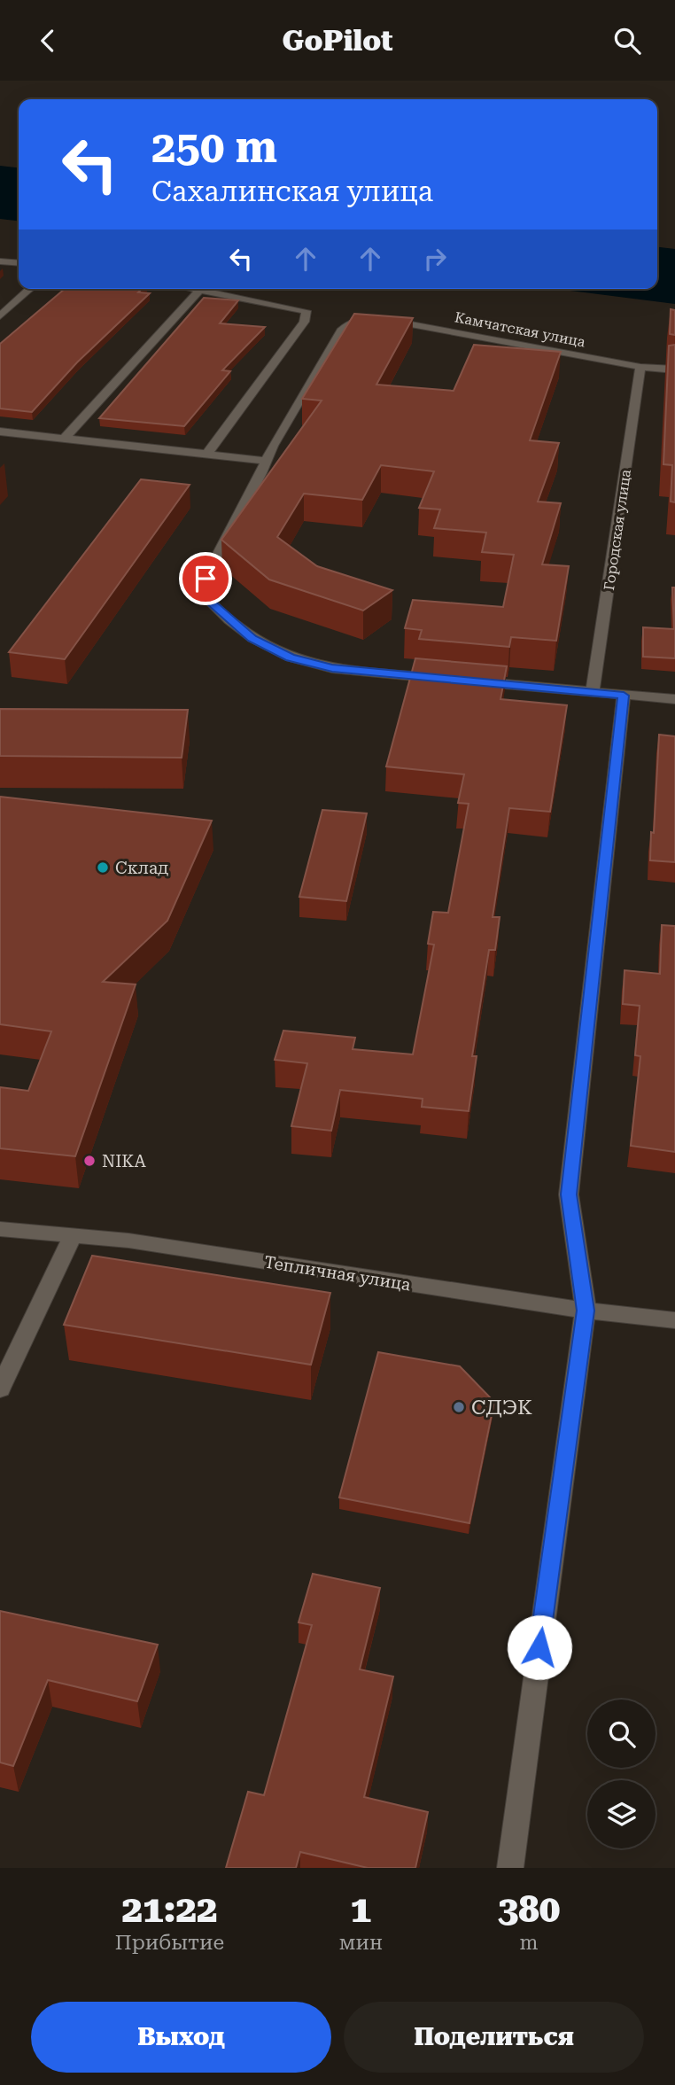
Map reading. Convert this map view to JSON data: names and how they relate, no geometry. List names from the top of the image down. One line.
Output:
{"streets":{"street":["Камчатская улица","Городская улица","Тепличная улица"]},"crossings":[["Камчатская улица","Городская улица"]],"places":["Склад","NIKA","СДЭК"],"page":{"header":"GoPilot","turn":["250 m","Сахалинская улица"],"eta":["21:22","Прибытие","1","мин","380","m"],"buttons":["Выход","Поделиться"]}}
